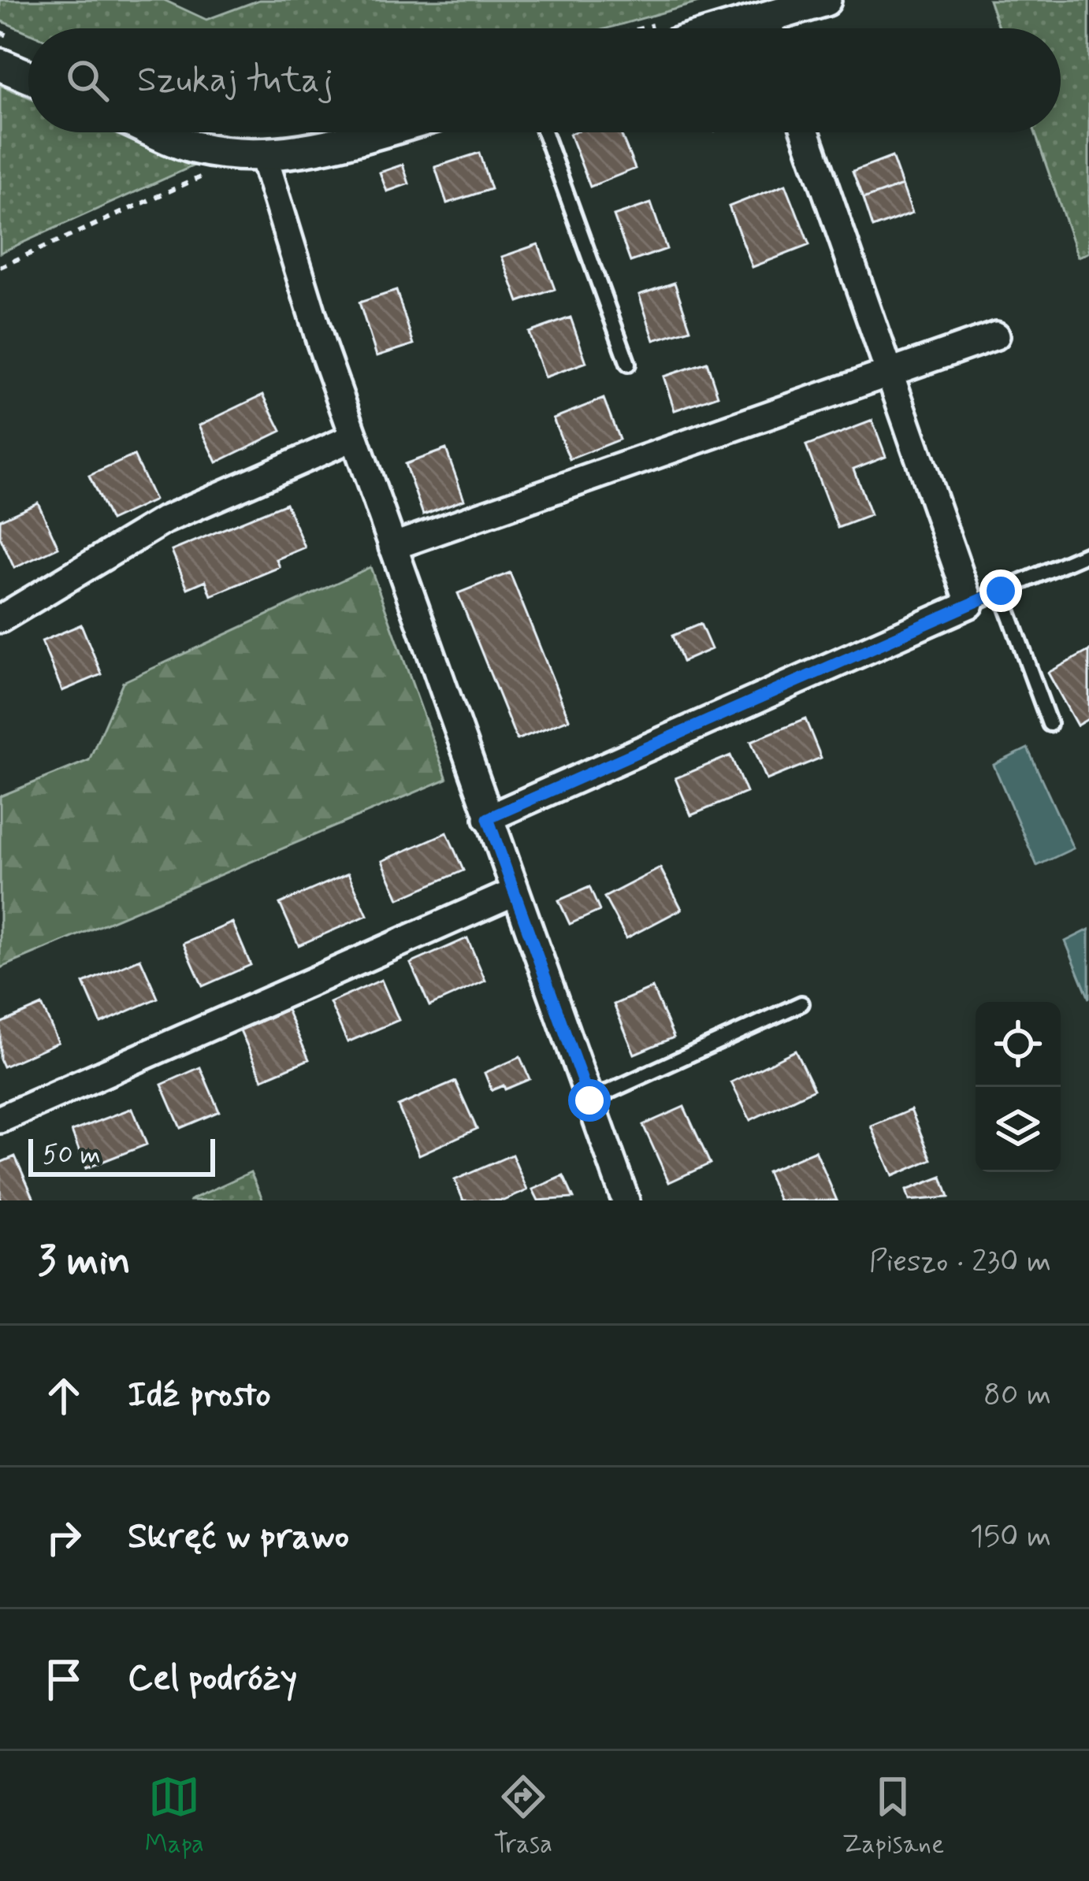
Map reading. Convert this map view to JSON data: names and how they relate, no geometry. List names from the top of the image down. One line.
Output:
{"scale_bar":"50 m","page":{"search":"Szukaj tutaj","scale":"50 m","heading":["3 min","Pieszo · 230 m"],"list":[["Idź prosto","80 m"],["Skręć w prawo","150 m"],"Cel podróży"],"nav":["Mapa","Trasa","Zapisane"]}}
